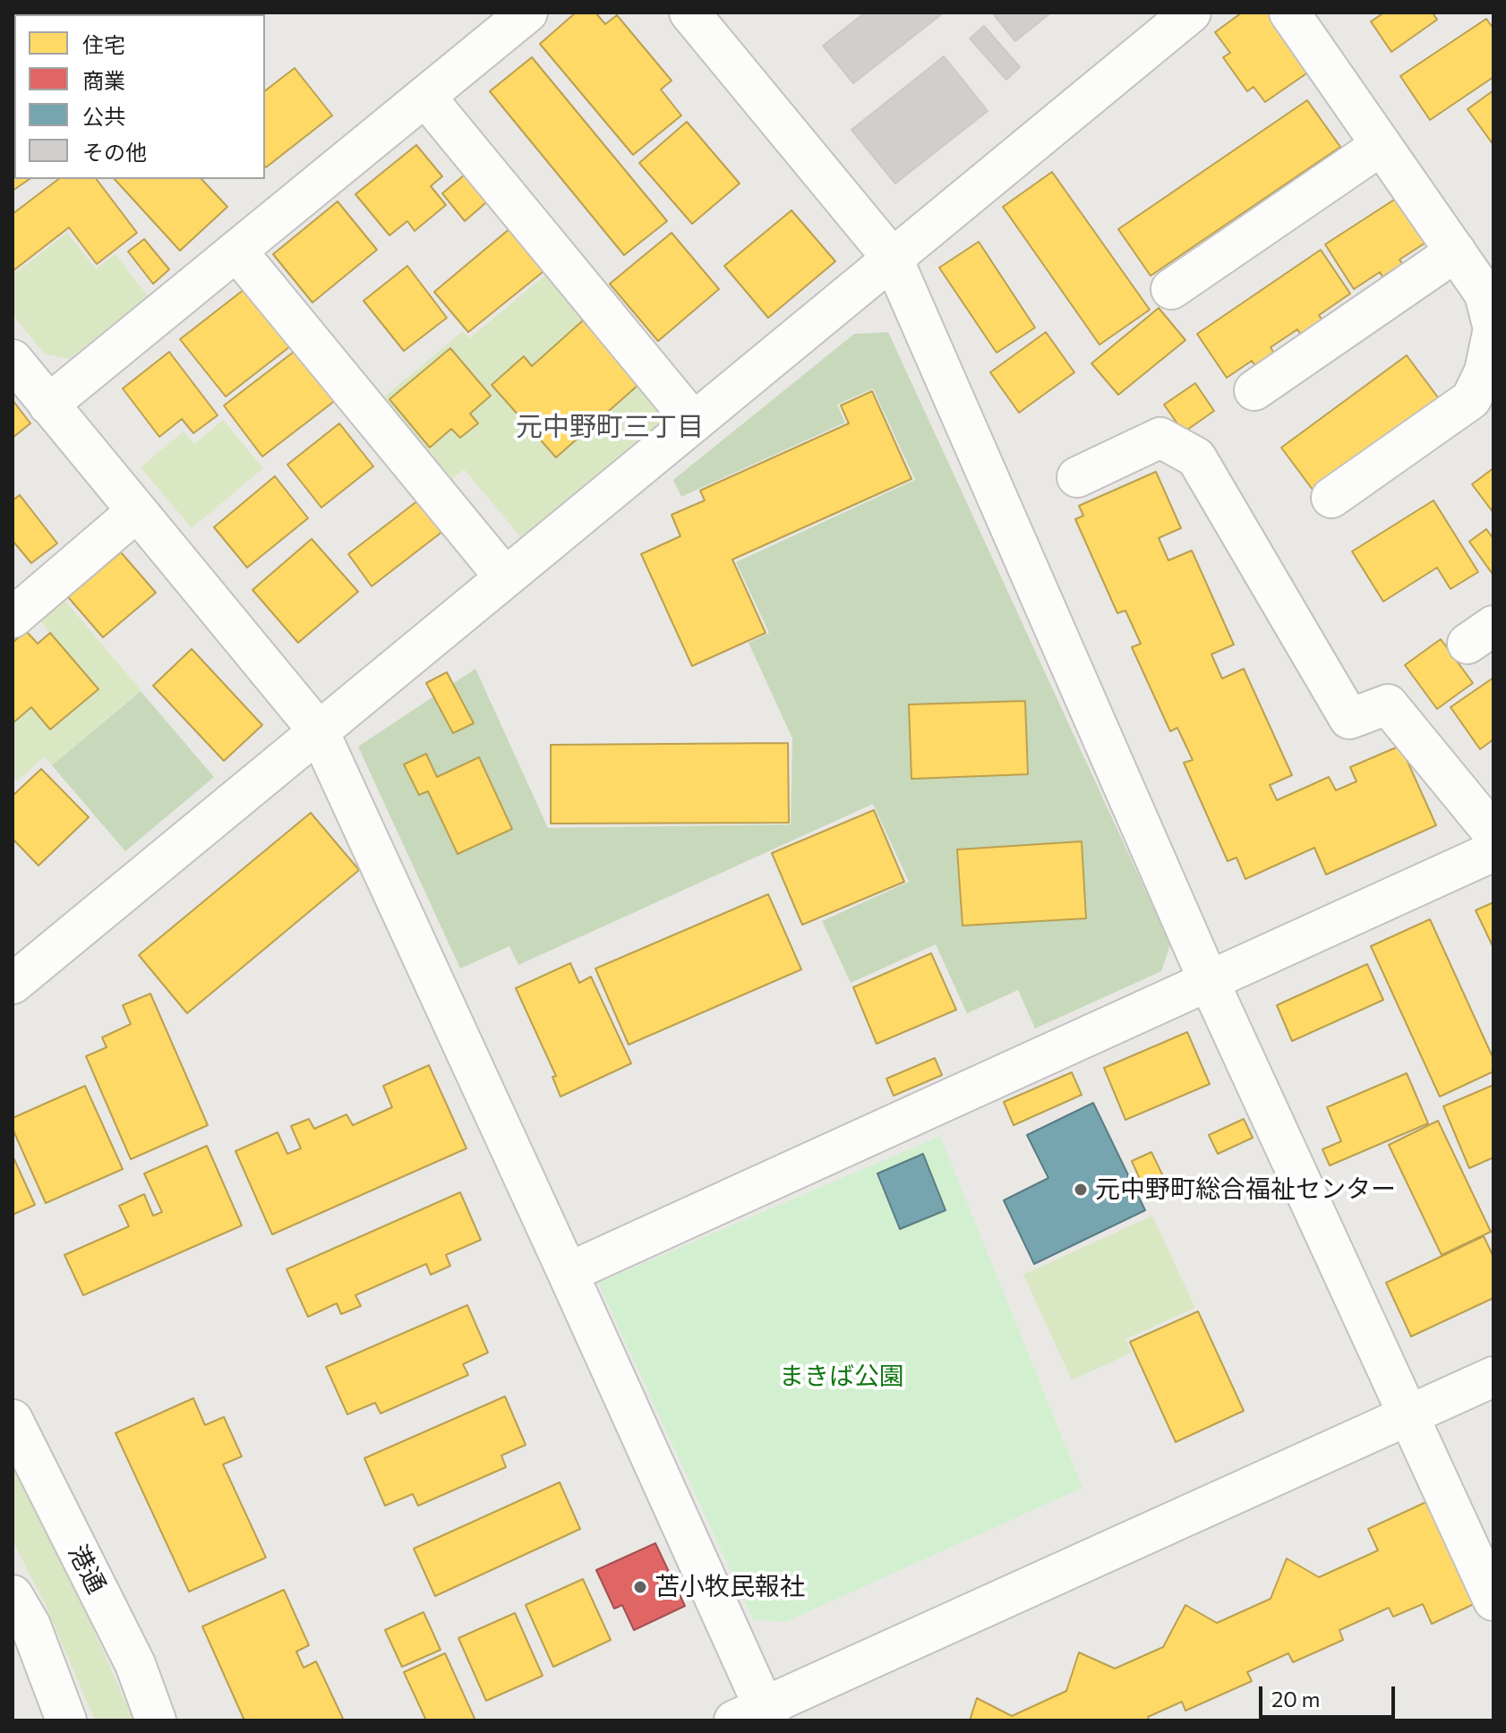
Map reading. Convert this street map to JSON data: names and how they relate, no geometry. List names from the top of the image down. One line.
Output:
{"streets":{"street":["港通"]},"districts":["元中野町三丁目"],"parks":["まきば公園"],"places":["元中野町総合福祉センター","苫小牧民報社"],"legend":["住宅","商業","公共","その他"],"scale_bar":"20 m"}
